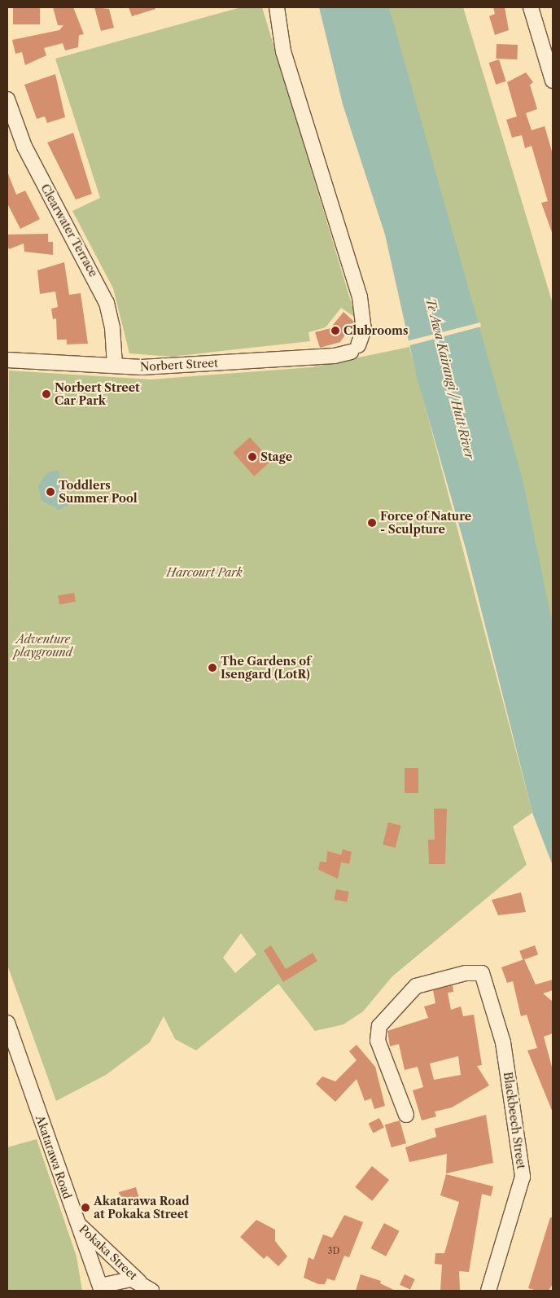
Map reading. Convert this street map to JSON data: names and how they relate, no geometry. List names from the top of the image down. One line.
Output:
{"streets":{"street":["Clearwater Terrace","Norbert Street","Blackbeech Street","Akatarawa Road","Pokaka Street"]},"crossings":[["Clearwater Terrace","Norbert Street"],["Akatarawa Road","Pokaka Street"]],"water":["Te Awa Kairangi / Hutt River"],"parks":["Harcourt Park","Adventure playground"],"places":["Clubrooms","Norbert Street Car Park","Stage","Toddlers Summer Pool","Force of Nature - Sculpture","The Gardens of Isengard (LotR)","Akatarawa Road at Pokaka Street"],"house_numbers":["3D"]}
